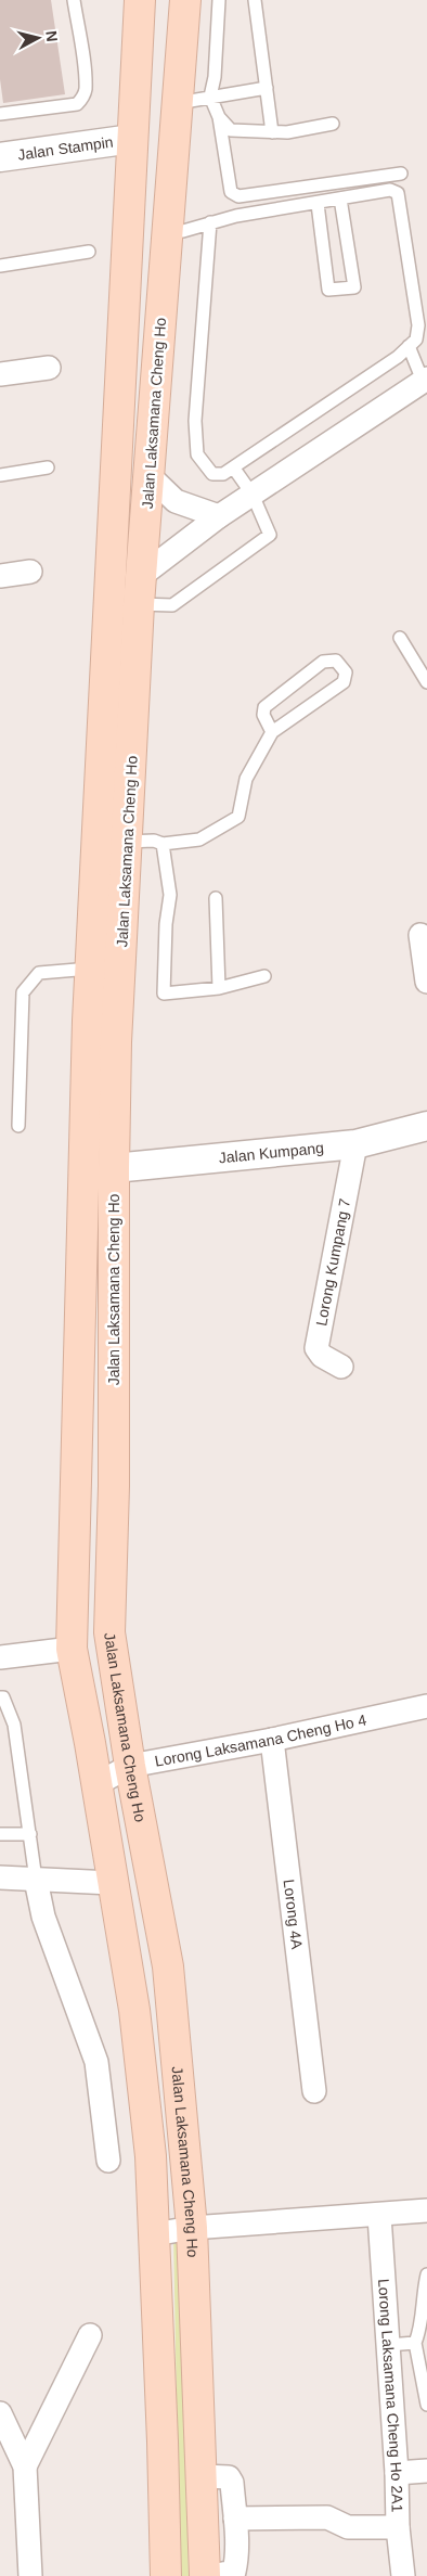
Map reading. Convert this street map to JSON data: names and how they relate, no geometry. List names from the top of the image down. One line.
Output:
{"streets":{"main road":["Jalan Laksamana Cheng Ho"],"street":["Jalan Stampin","Jalan Kumpang","Lorong Kumpang 7","Lorong Laksamana Cheng Ho 4","Lorong 4A","Lorong Laksamana Cheng Ho 2A1"]},"crossings":[["Jalan Stampin","Jalan Laksamana Cheng Ho"],["Jalan Laksamana Cheng Ho","Jalan Kumpang"],["Jalan Laksamana Cheng Ho","Lorong Laksamana Cheng Ho 4"],["Jalan Kumpang","Lorong Kumpang 7"],["Lorong Laksamana Cheng Ho 4","Lorong 4A"]],"north":"right"}
